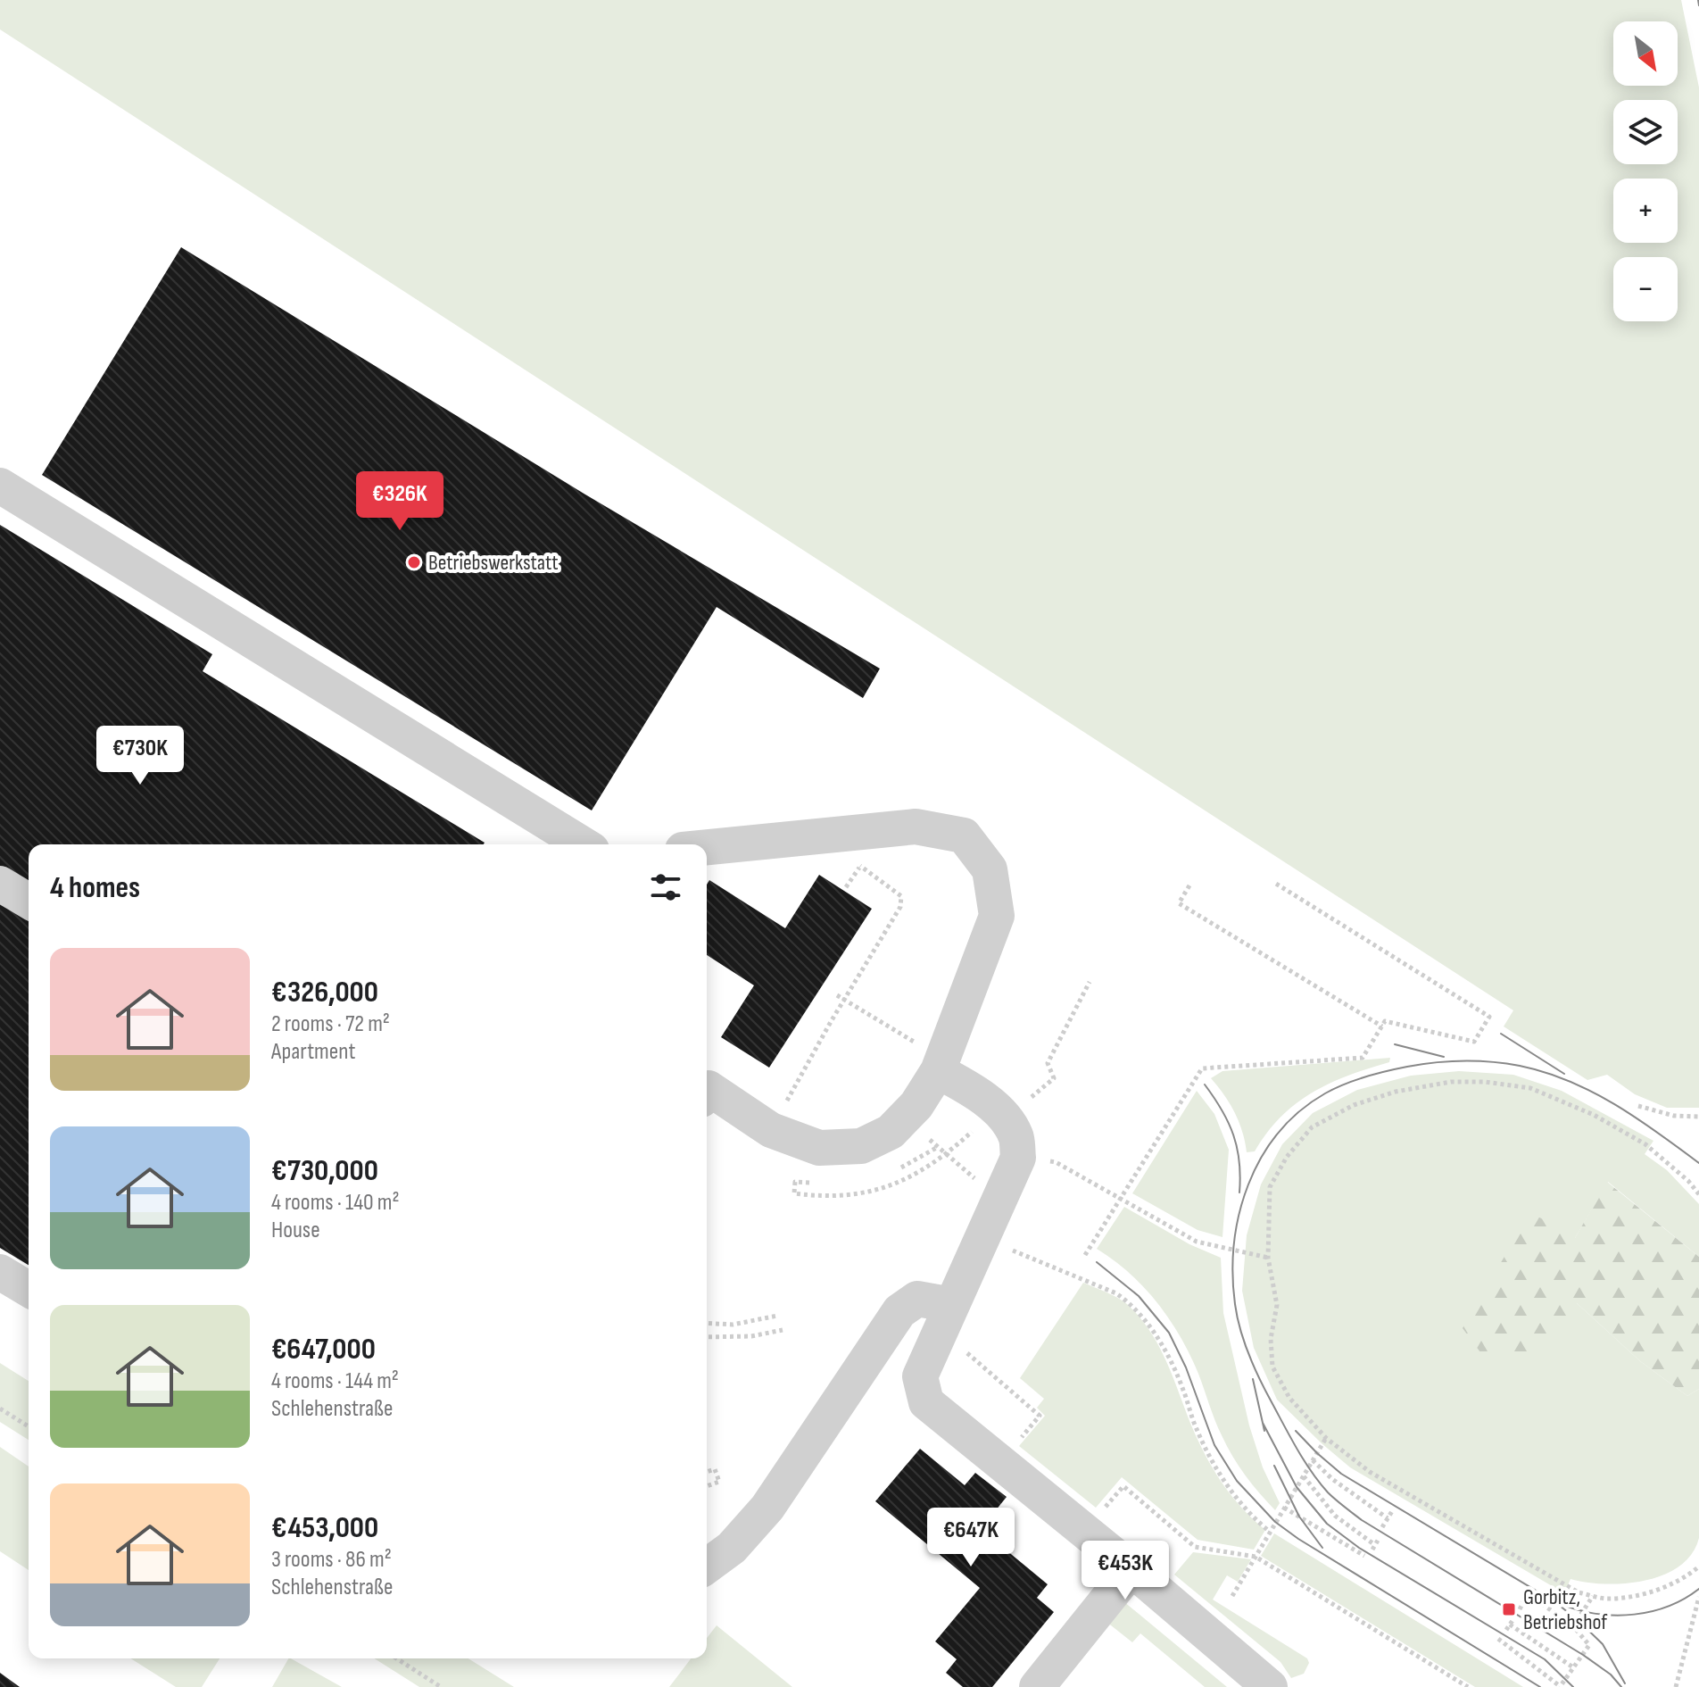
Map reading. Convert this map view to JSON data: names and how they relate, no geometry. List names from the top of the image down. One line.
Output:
{"places":{"other":["Betriebswerkstatt"],"transit":["Gorbitz, Betriebshof"]},"north":"bottom right","page":{"map_buttons":["+","−"],"price":["€326K","€730K","€647K","€453K"],"heading":"4 homes","list":[{"name":"€326,000","note":"2 rooms · 72 m² · Apartment"},{"name":"€730,000","note":"4 rooms · 140 m² · House"},{"name":"€647,000","note":"4 rooms · 144 m² · Schlehenstraße"},{"name":"€453,000","note":"3 rooms · 86 m² · Schlehenstraße"}]}}
